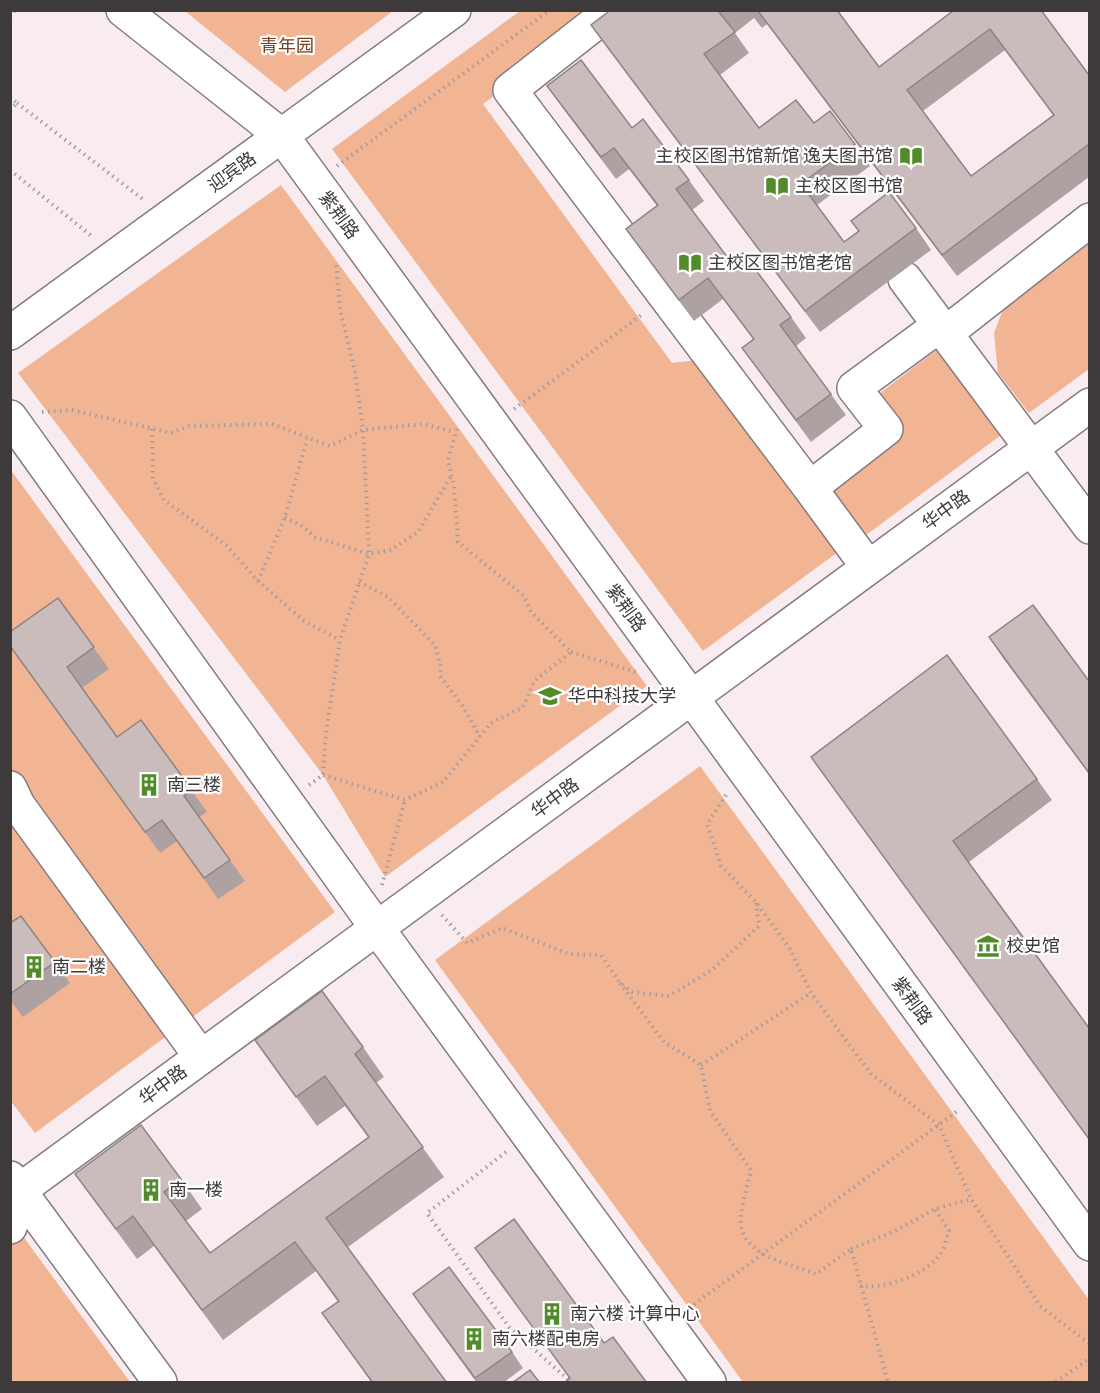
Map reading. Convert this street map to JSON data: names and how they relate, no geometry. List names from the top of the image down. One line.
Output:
{"streets":{"street":["迎宾路","紫荆路","华中路"]},"crossings":[["迎宾路","紫荆路"],["紫荆路","华中路"]],"parks":["青年园"],"places":{"library":["主校区图书馆新馆 逸夫图书馆","主校区图书馆","主校区图书馆老馆"],"school or university":["华中科技大学"],"building":["南三楼","南二楼","南一楼","南六楼 计算中心","南六楼配电房"],"museum":["校史馆"]}}
